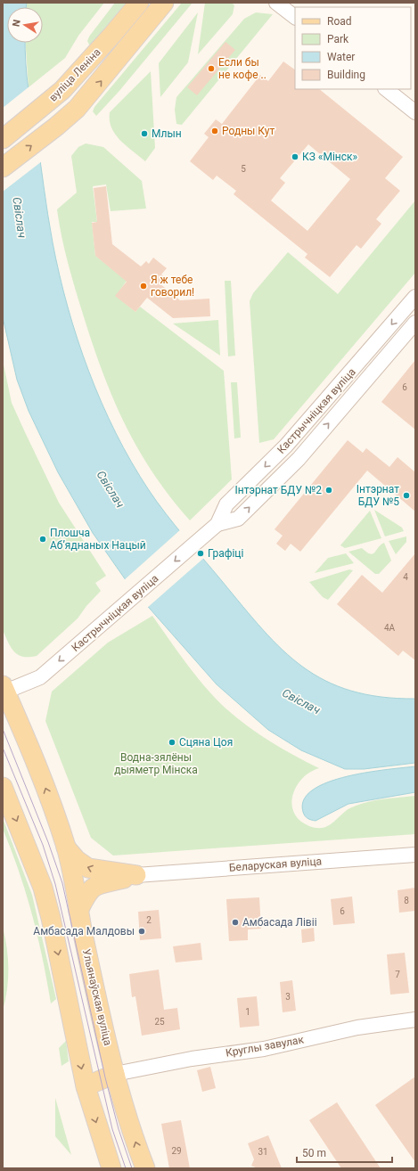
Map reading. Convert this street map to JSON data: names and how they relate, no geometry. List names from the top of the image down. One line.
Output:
{"streets":{"main road":["вуліца Леніна","Ульянаўская вуліца"],"street":["Кастрычніцкая вуліца","Беларуская вуліца","Круглы завулак"]},"crossings":[["Кастрычніцкая вуліца","Ульянаўская вуліца"],["Ульянаўская вуліца","Круглы завулак"]],"water":["Свіслач"],"parks":["Водна-зялёны дыяметр Мінска"],"places":["Если бы не кофе ..","Родны Кут","Млын","КЗ «Мінск»","Я ж тебе говорил!","Інтэрнат БДУ №2","Інтэрнат БДУ №5","Плошча Абʼяднаных Нацый","Графіці","Сцяна Цоя","Амбасада Лівіі","Амбасада Малдовы"],"house_numbers":["5","6","4","4А","8","6","2","7","3","1","25","29","31"],"legend":["Road","Park","Water","Building"],"scale_bar":"50 m","north":"left"}
